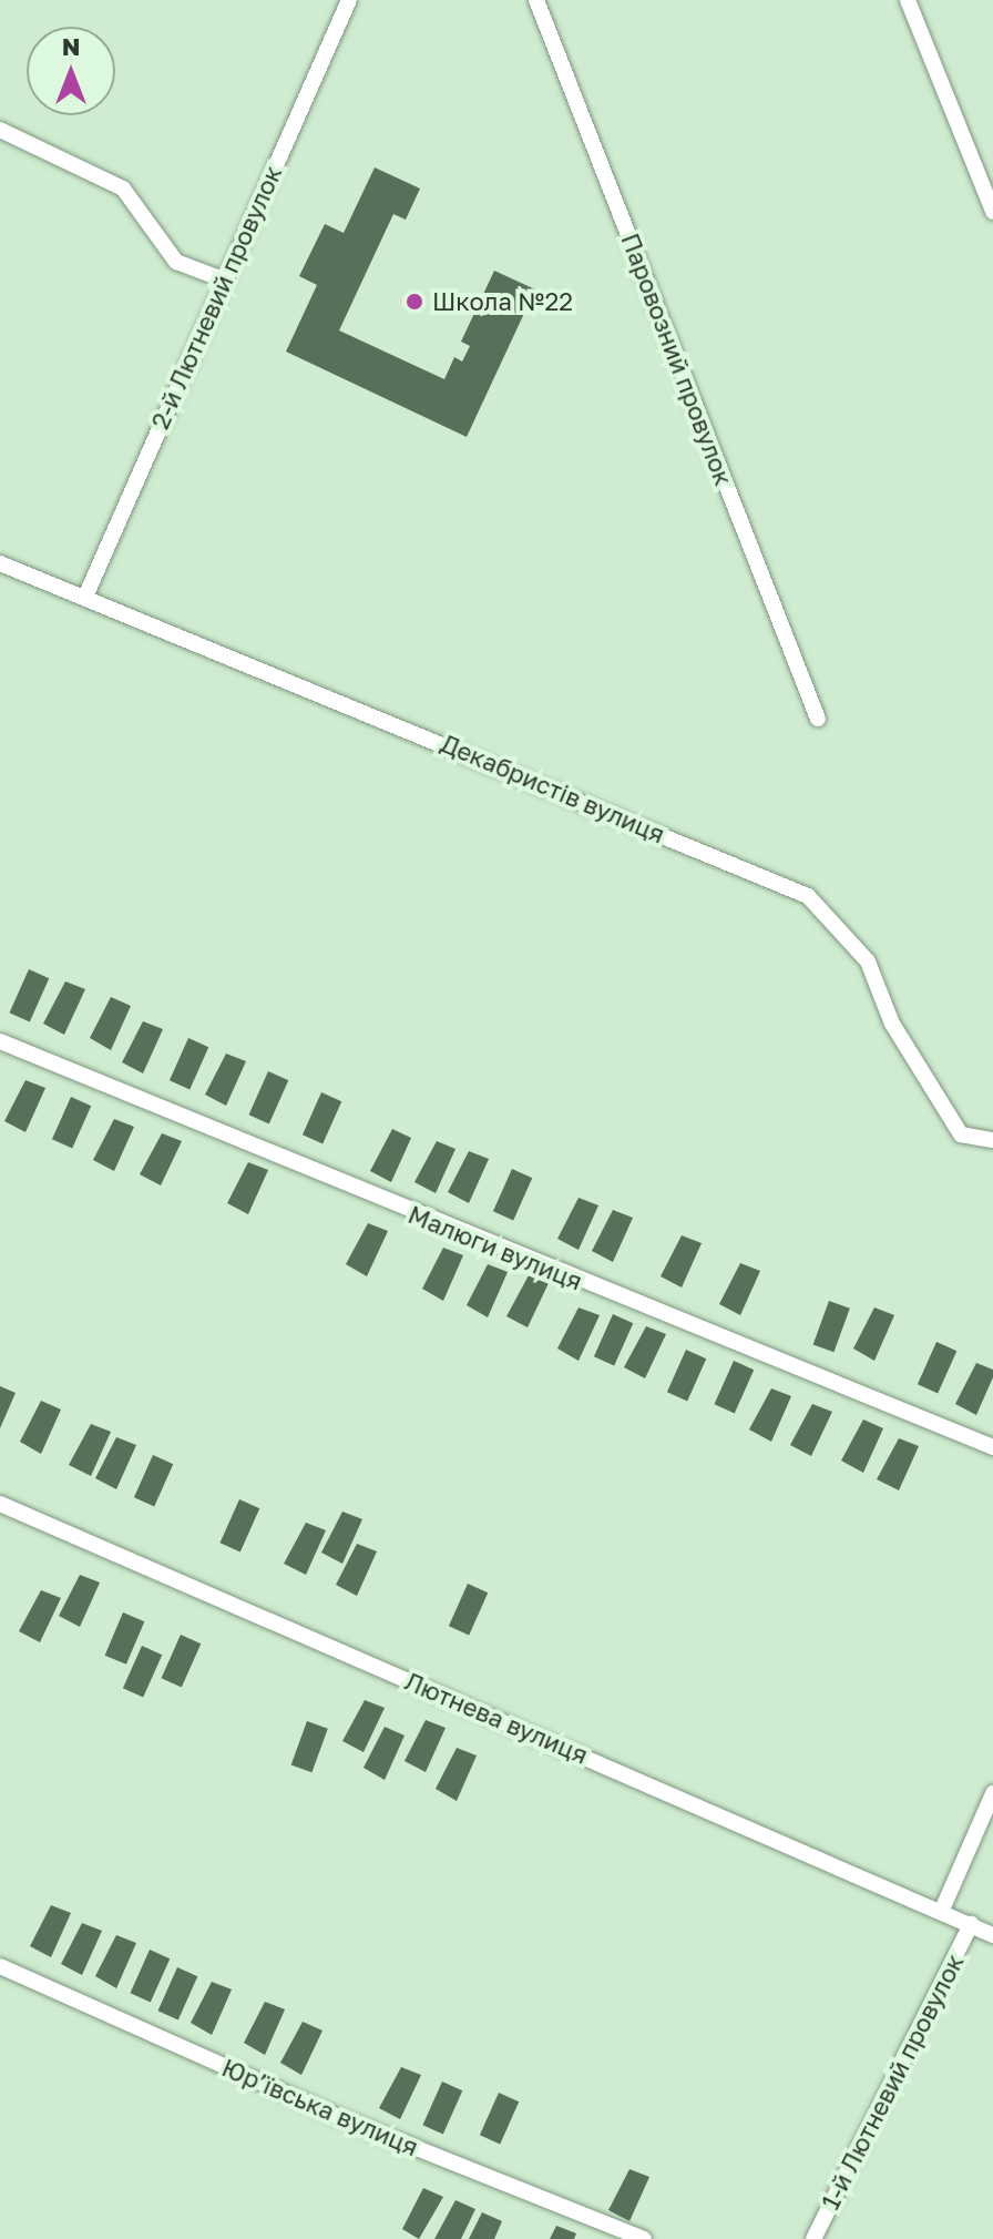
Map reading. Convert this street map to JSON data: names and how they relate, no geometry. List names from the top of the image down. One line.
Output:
{"streets":{"street":["2-й Лютневий провулок","Паровозний провулок","Декабристів вулиця","Малюги вулиця","Лютнева вулиця","1-й Лютневий провулок","Юр’ївська вулиця"]},"crossings":[["2-й Лютневий провулок","Декабристів вулиця"],["Лютнева вулиця","1-й Лютневий провулок"]],"places":["Школа №22"],"north":"top"}
